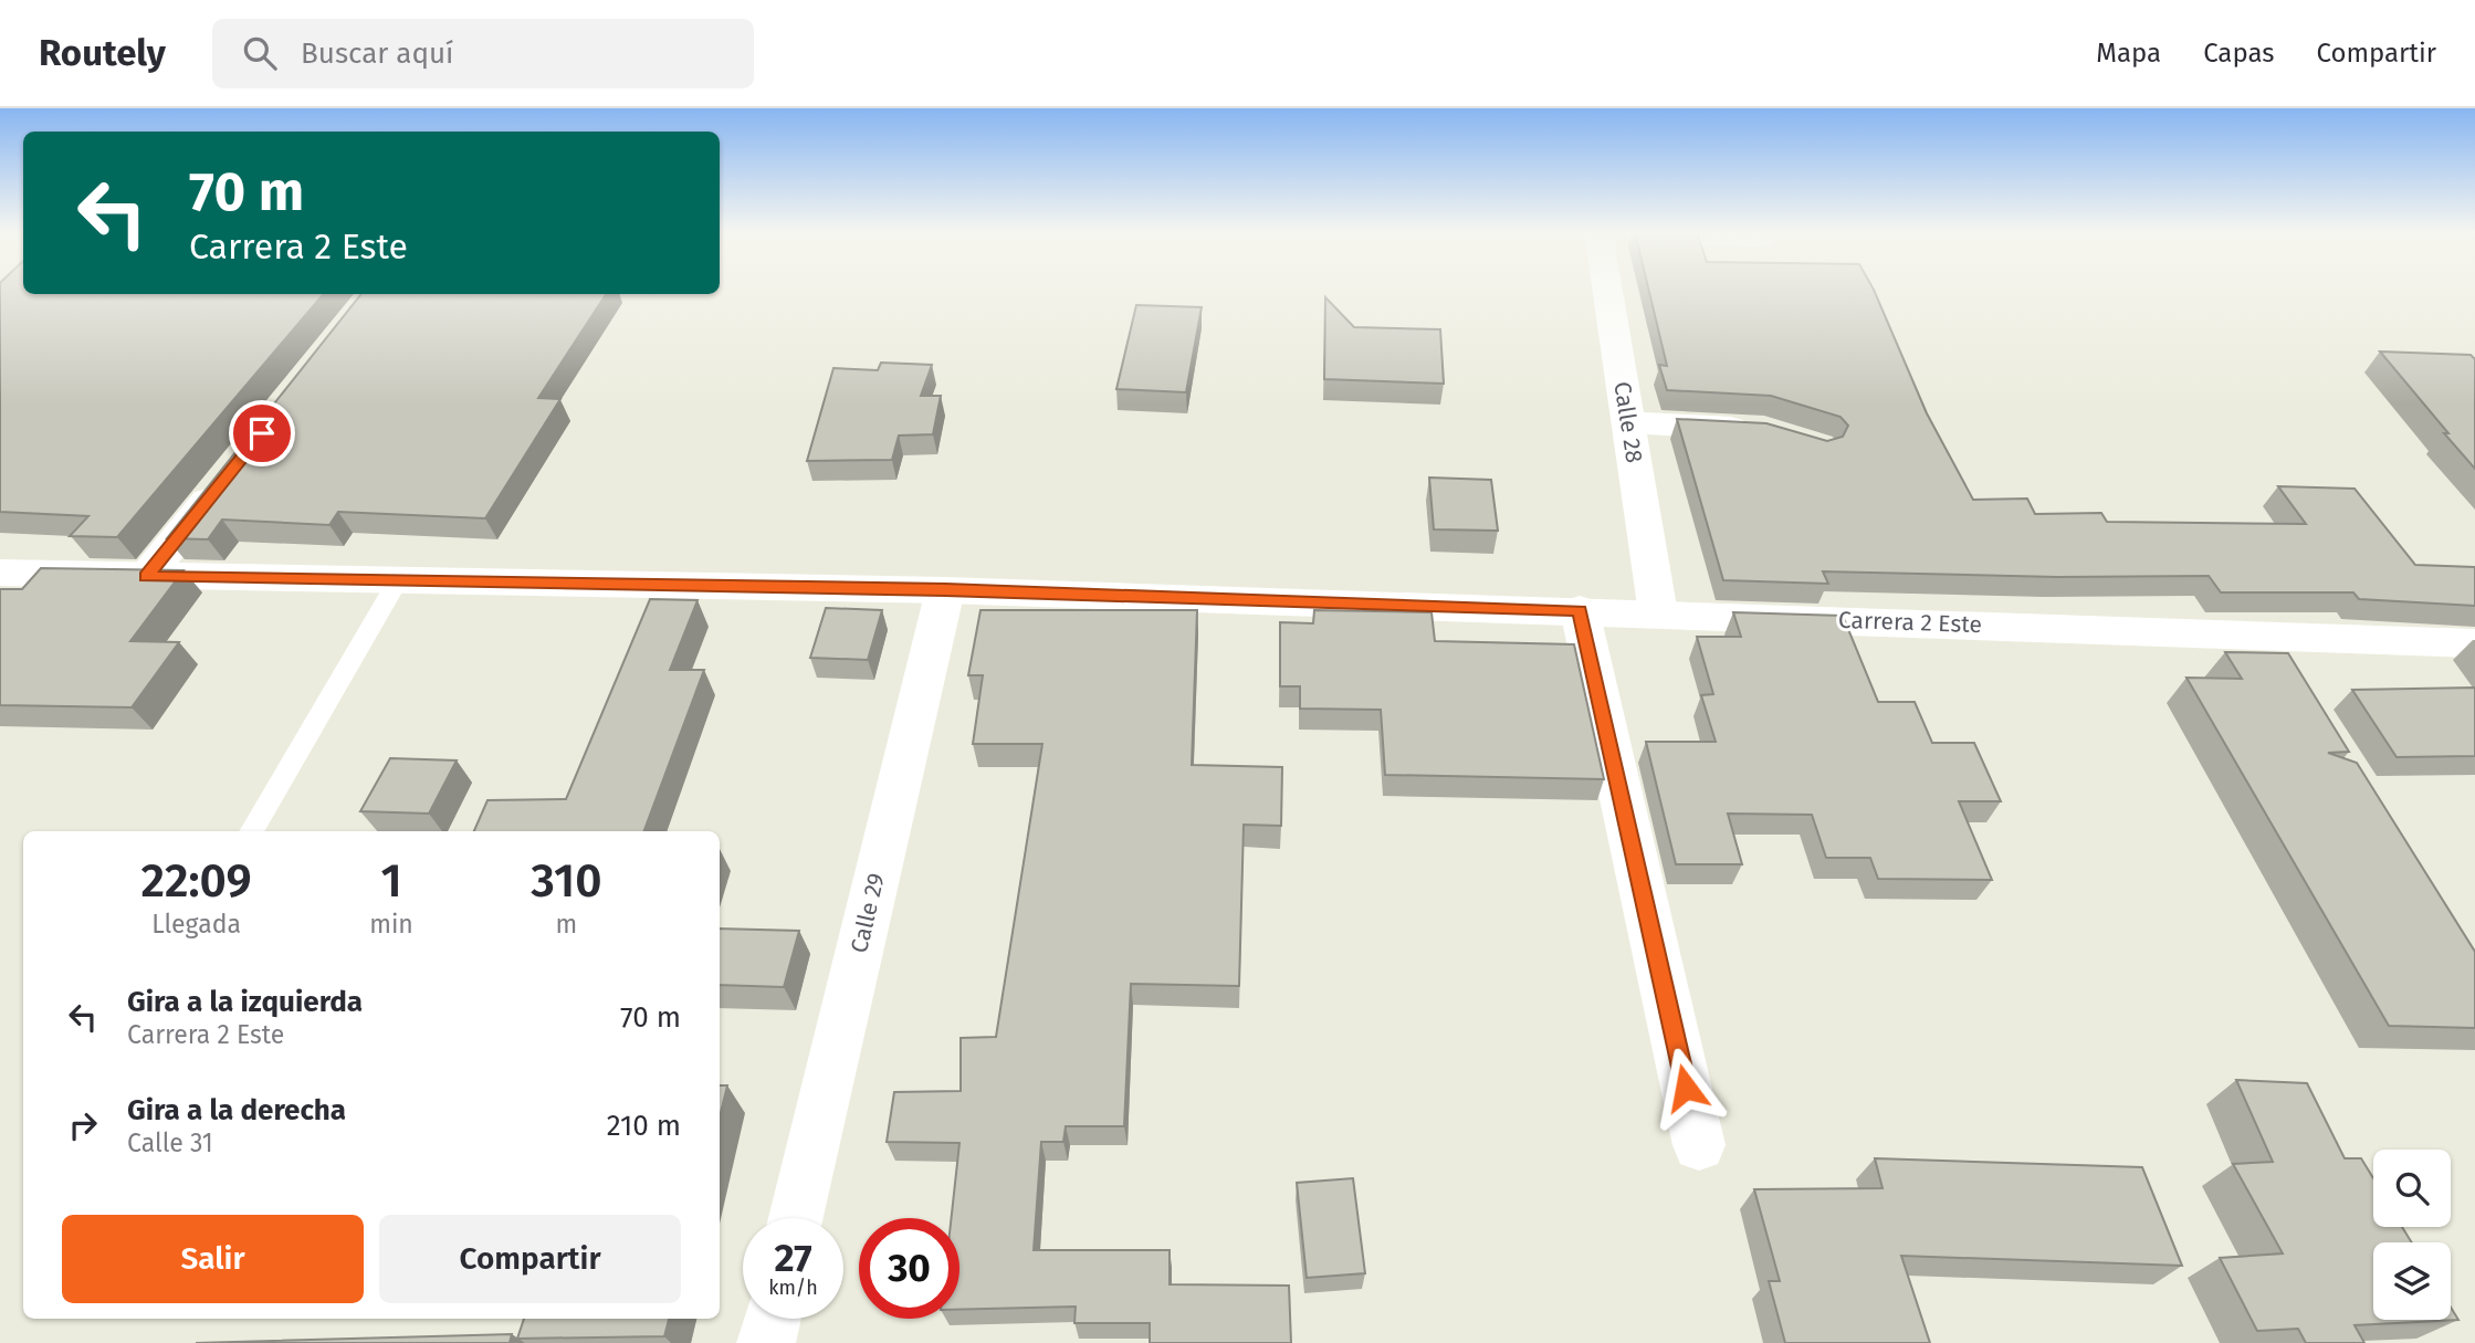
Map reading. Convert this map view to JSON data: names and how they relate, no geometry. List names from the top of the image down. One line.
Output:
{"streets":{"street":["Calle 28","Carrera 2 Este","Calle 29"]},"crossings":[["Calle 28","Carrera 2 Este"],["Carrera 2 Este","Calle 29"]],"page":{"header":"Routely","search":"Buscar aquí","nav":["Mapa","Capas","Compartir"],"turn":["70 m","Carrera 2 Este"],"eta":["22:09","Llegada","1","min","310","m"],"list":[{"name":"Gira a la izquierda","note":"Carrera 2 Este","value":"70 m"},{"name":"Gira a la derecha","note":"Calle 31","value":"210 m"}],"buttons":["Salir","Compartir"],"speed":"27 km/h","limit":"30"}}
